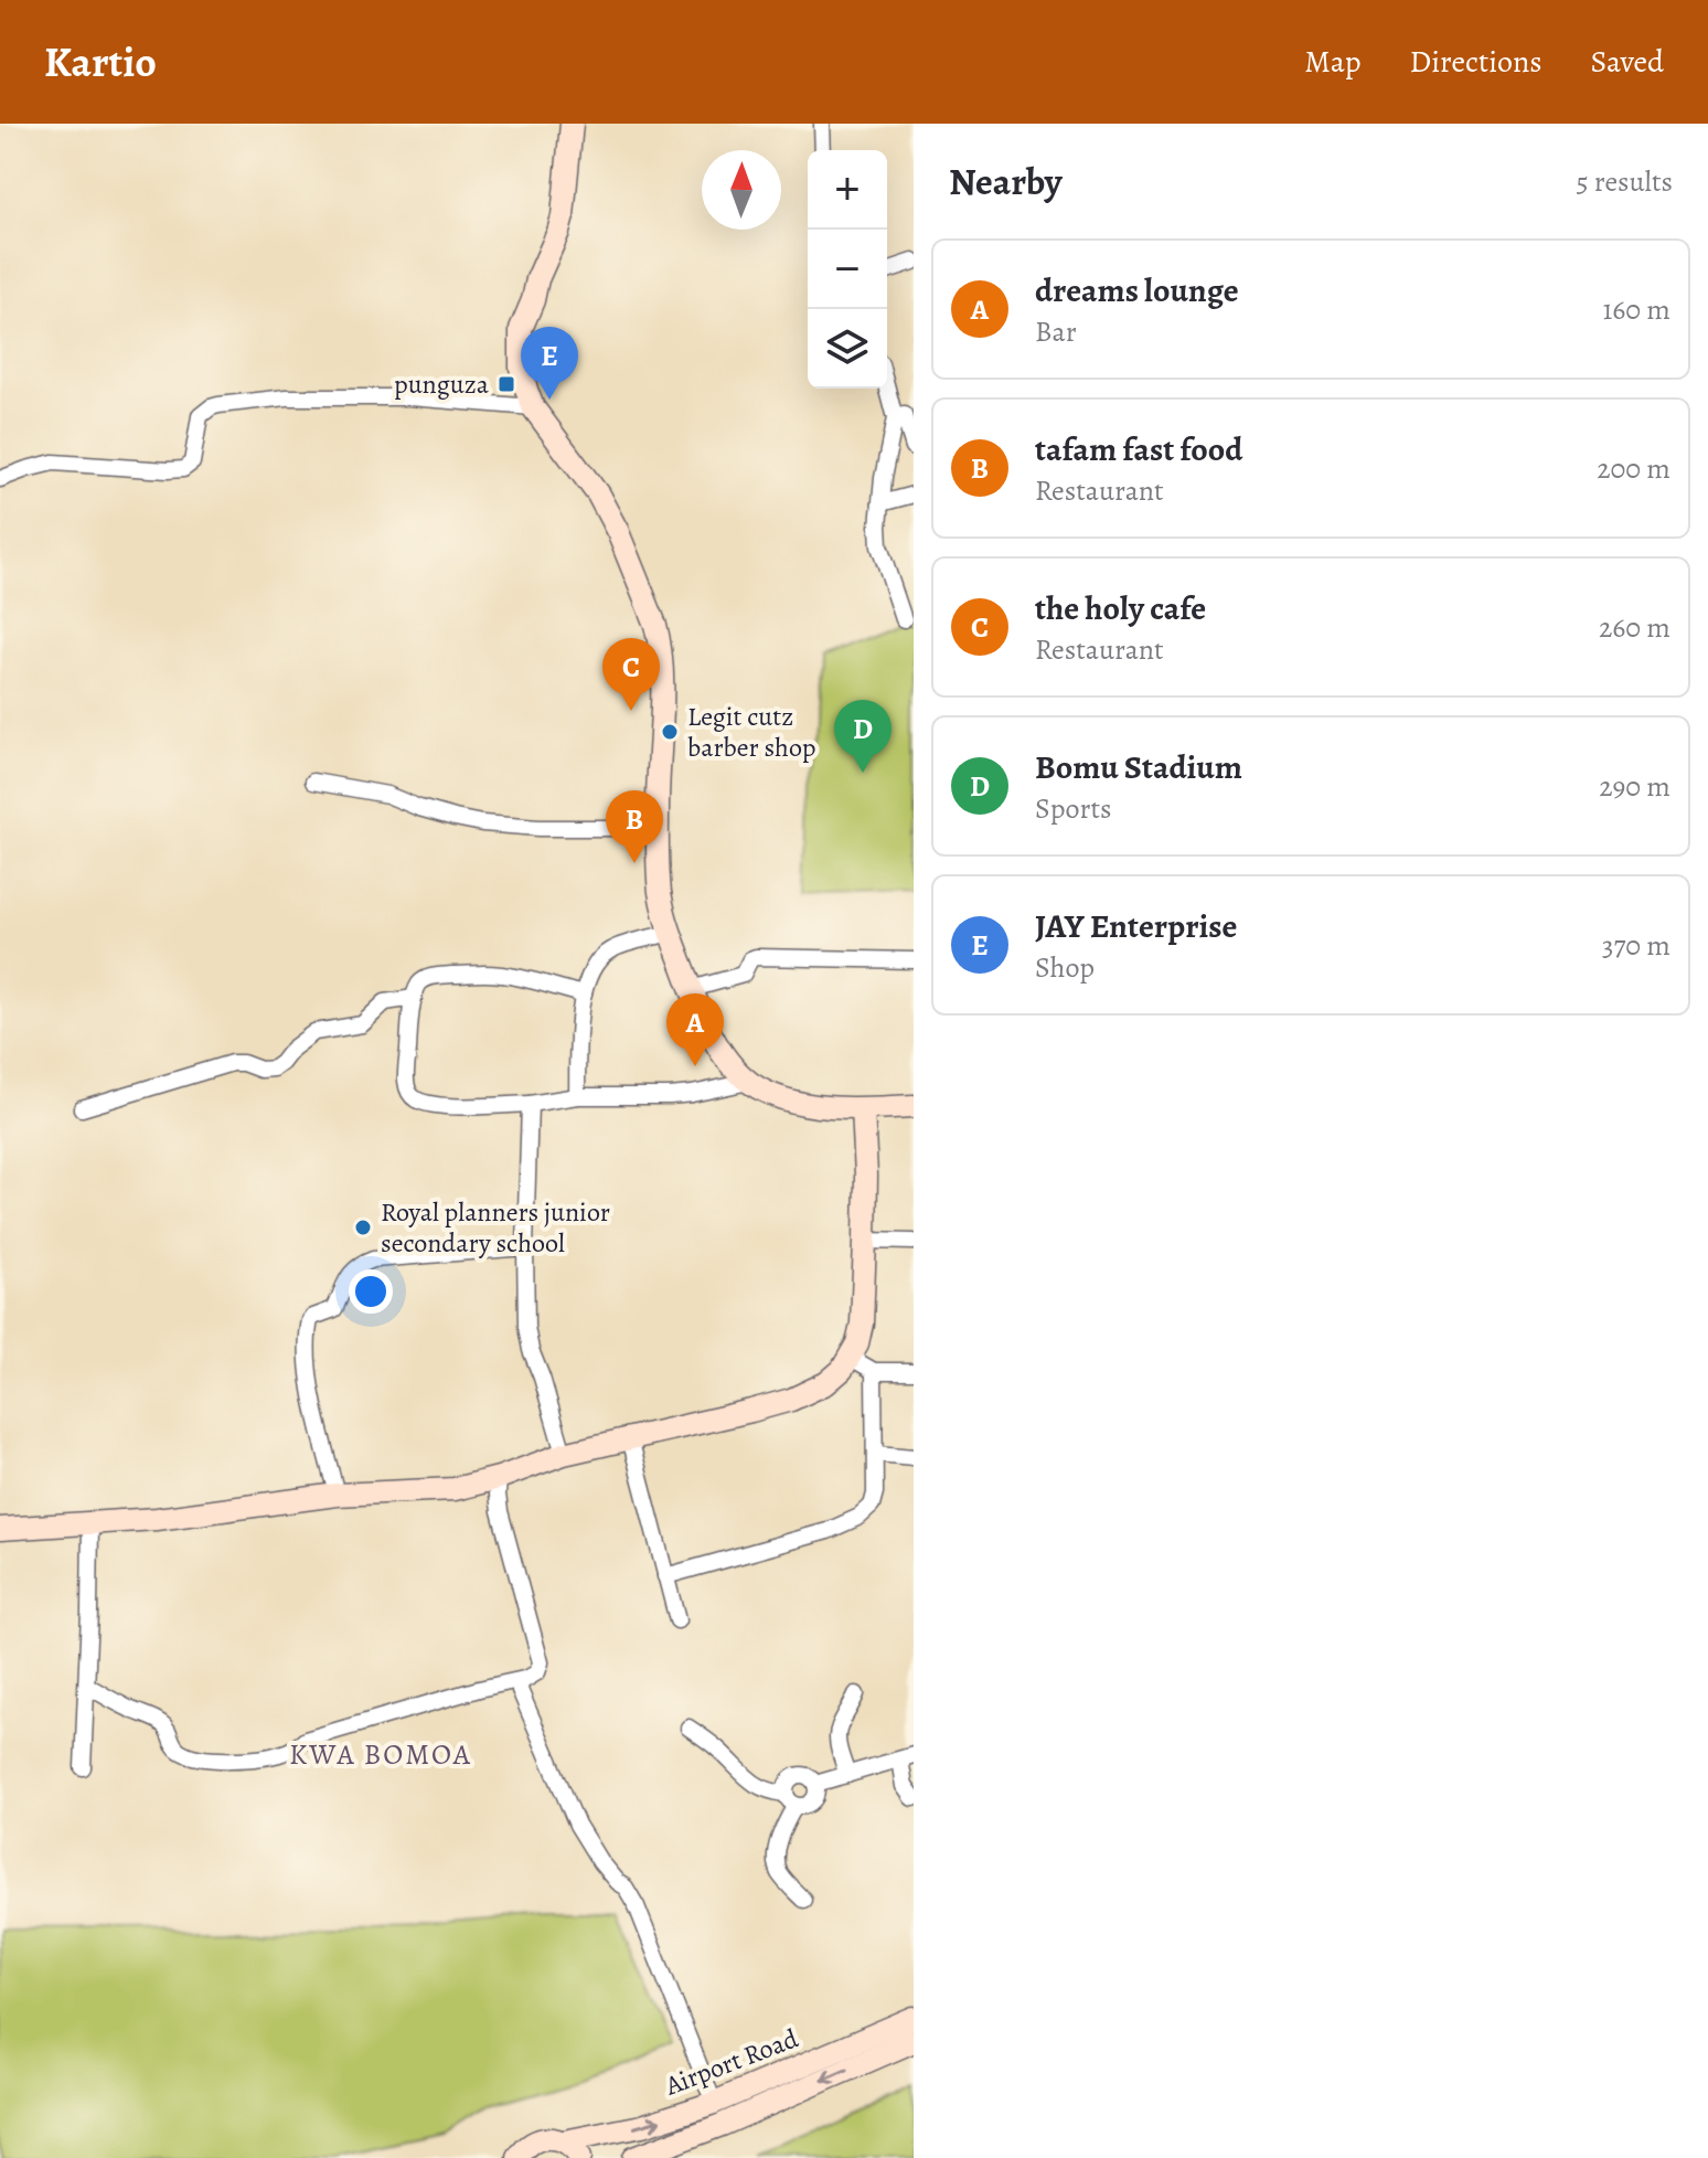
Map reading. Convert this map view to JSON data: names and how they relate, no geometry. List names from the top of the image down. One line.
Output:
{"streets":{"street":["Airport Road"]},"districts":["KWA BOMOA"],"places":{"transit":["punguza"],"other":["Legit cutz barber shop","Royal planners junior secondary school"]},"north":"top","page":{"header":"Kartio","nav":["Map","Directions","Saved"],"heading":["Nearby","5 results"],"map_buttons":["+","−"],"list":[{"mark":"A","name":"dreams lounge","note":"Bar","value":"160 m"},{"mark":"B","name":"tafam fast food","note":"Restaurant","value":"200 m"},{"mark":"C","name":"the holy cafe","note":"Restaurant","value":"260 m"},{"mark":"D","name":"Bomu Stadium","note":"Sports","value":"290 m"},{"mark":"E","name":"JAY Enterprise","note":"Shop","value":"370 m"}],"pins":["E","C","D","B","A"]}}
